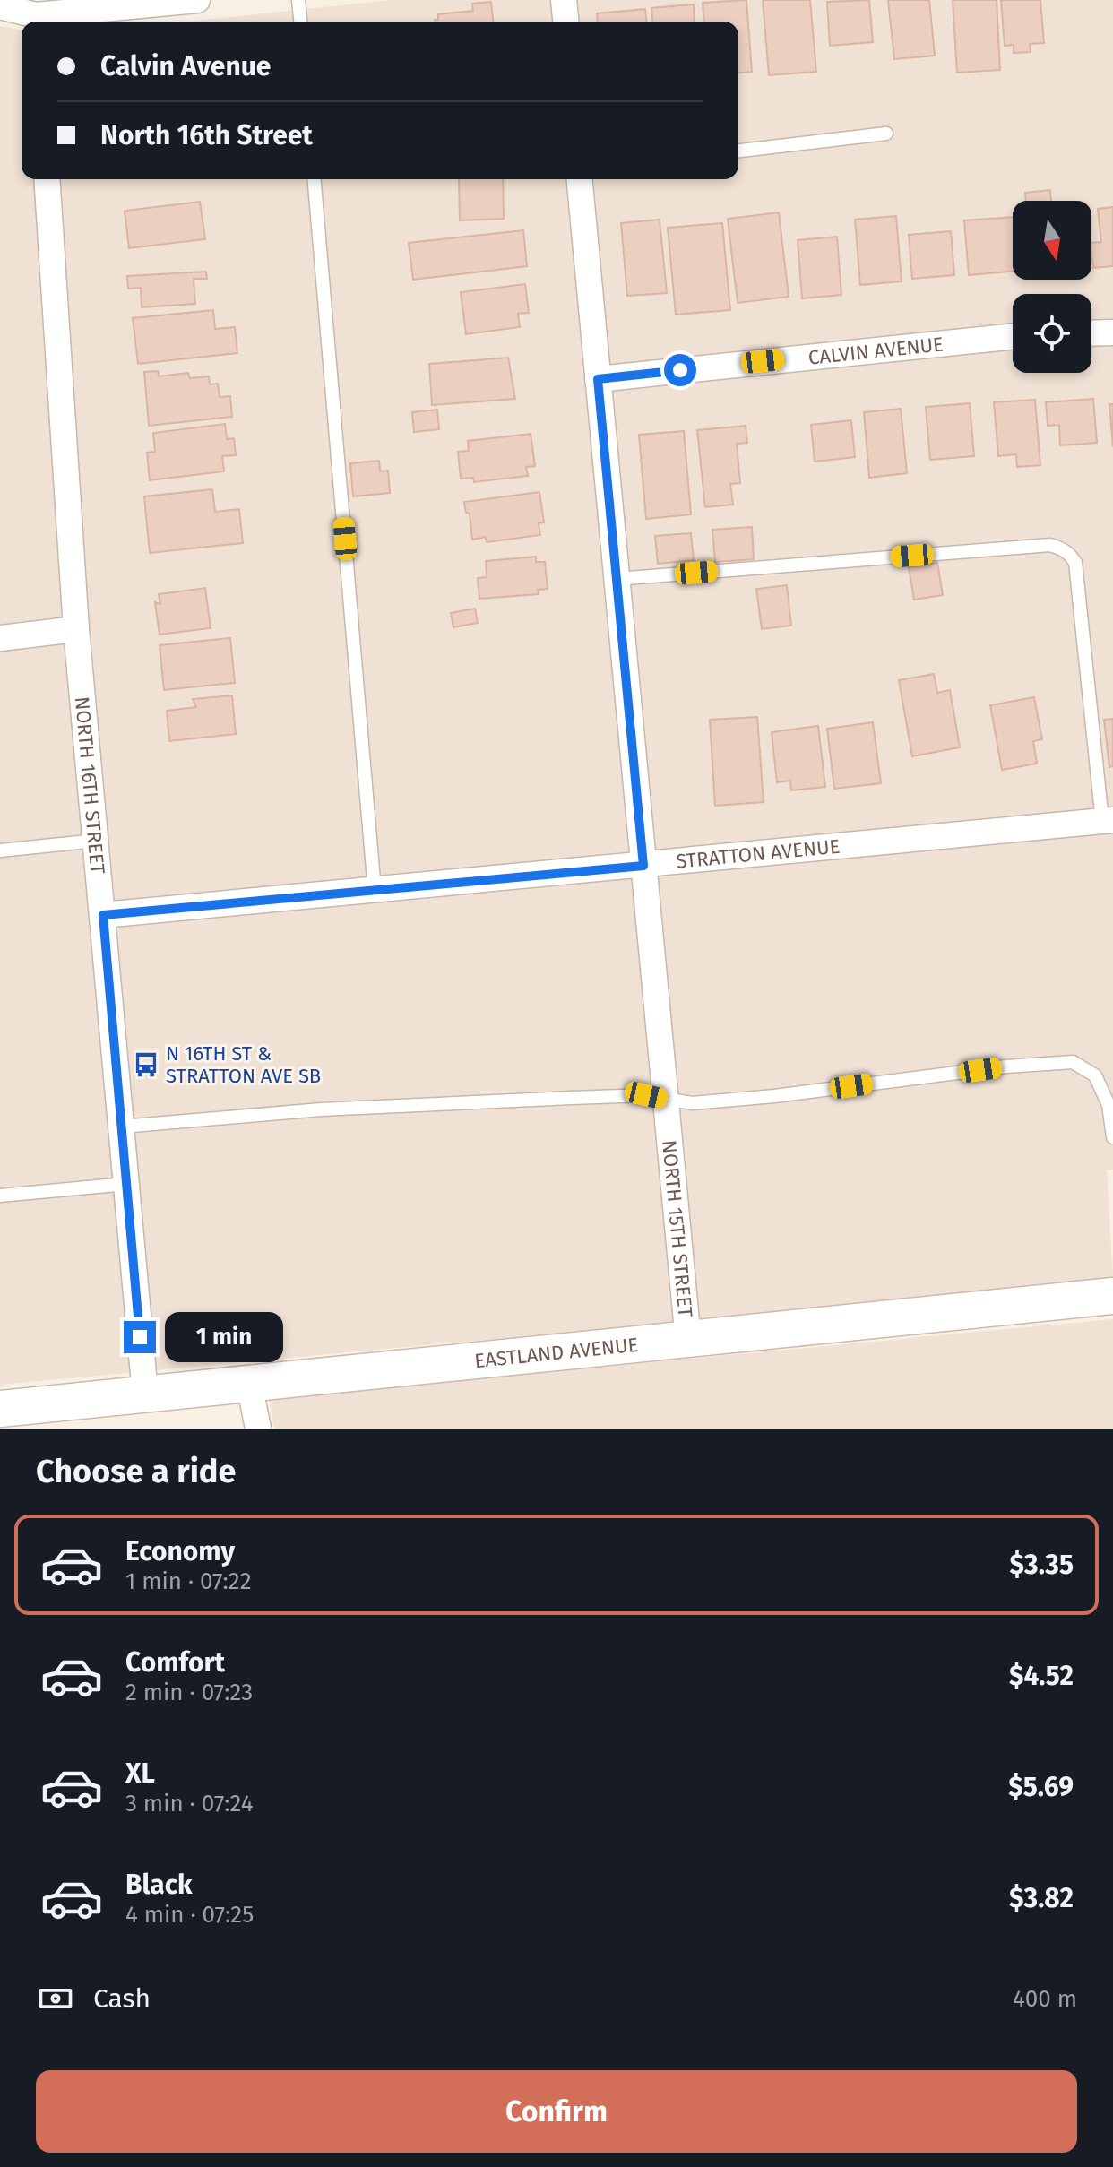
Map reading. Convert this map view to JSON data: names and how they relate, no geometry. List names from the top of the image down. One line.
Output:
{"streets":{"street":["CALVIN AVENUE","NORTH 16TH STREET","STRATTON AVENUE","NORTH 15TH STREET","EASTLAND AVENUE"]},"crossings":[["CALVIN AVENUE","NORTH 15TH STREET"],["NORTH 16TH STREET","STRATTON AVENUE"],["NORTH 16TH STREET","EASTLAND AVENUE"],["STRATTON AVENUE","NORTH 15TH STREET"],["NORTH 15TH STREET","EASTLAND AVENUE"]],"places":{"bus stop":["N 16TH ST & STRATTON AVE SB"]},"north":"bottom","page":{"banner":["Calvin Avenue","North 16th Street"],"bubble":"1 min","heading":"Choose a ride","list":[{"name":"Economy","note":"1 min · 07:22","value":"$3.35"},{"name":"Comfort","note":"2 min · 07:23","value":"$4.52"},{"name":"XL","note":"3 min · 07:24","value":"$5.69"},{"name":"Black","note":"4 min · 07:25","value":"$3.82"}],"pay":["Cash","400 m"],"buttons":"Confirm"}}
